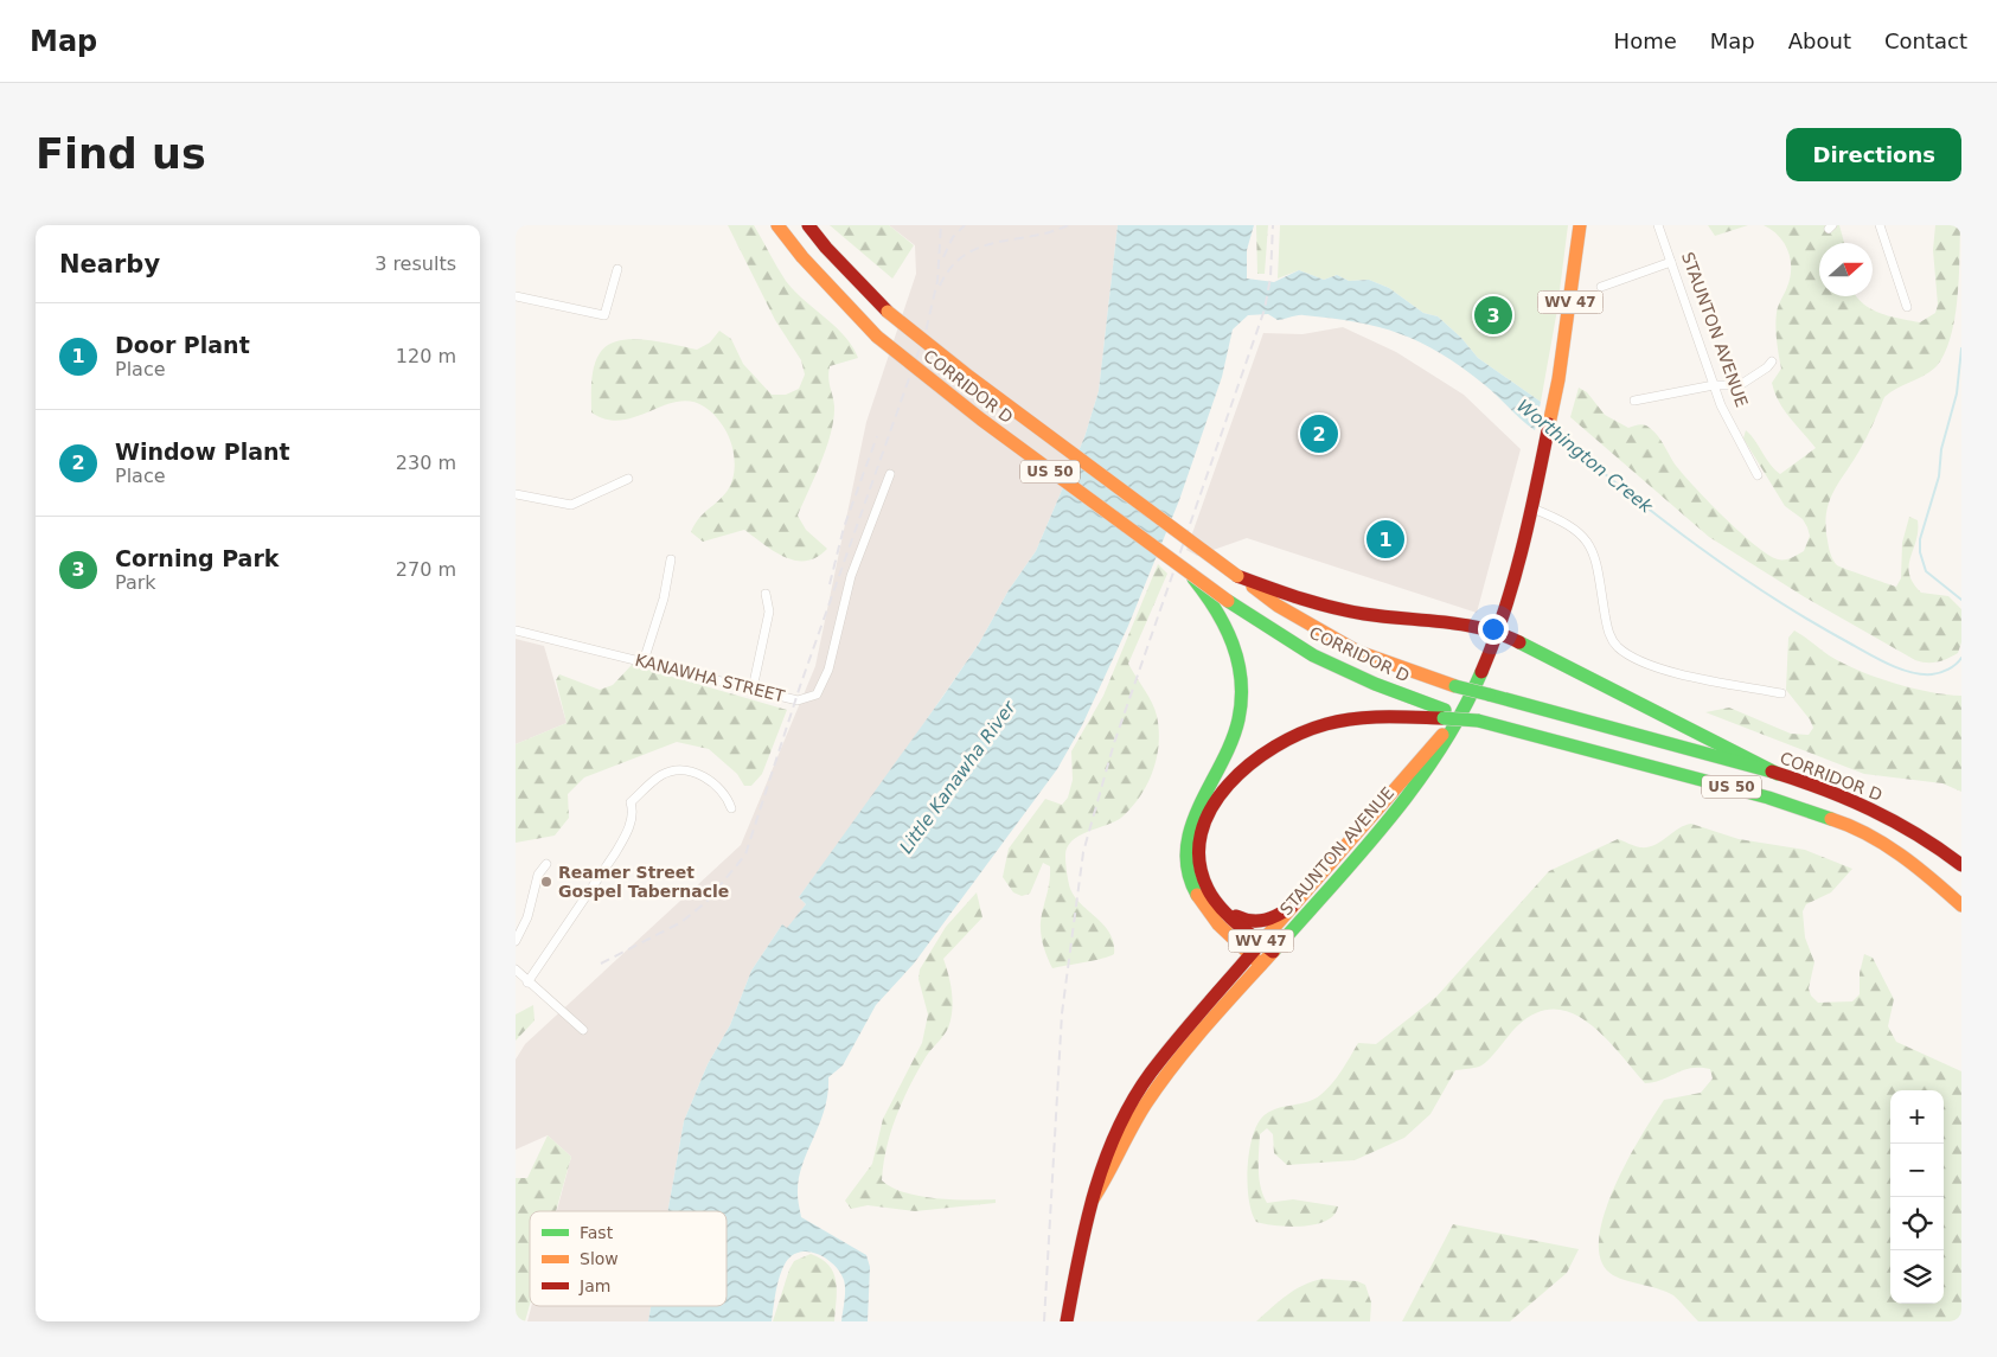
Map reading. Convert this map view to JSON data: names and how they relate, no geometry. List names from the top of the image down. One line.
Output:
{"streets":{"main road":["WV 47","STAUNTON AVENUE","CORRIDOR D","US 50"],"street":["KANAWHA STREET"]},"crossings":[["WV 47","STAUNTON AVENUE"],["CORRIDOR D","US 50"]],"water":["Worthington Creek","Little Kanawha River"],"places":["Reamer Street Gospel Tabernacle"],"legend":["Fast","Slow","Jam"],"north":"right","page":{"header":"Map","nav":["Home","Map","About","Contact"],"buttons":"Directions","title":"Find us","heading":["Nearby","3 results"],"pins":["3","2","1"],"list":[{"mark":"1","name":"Door Plant","note":"Place","value":"120 m"},{"mark":"2","name":"Window Plant","note":"Place","value":"230 m"},{"mark":"3","name":"Corning Park","note":"Park","value":"270 m"}],"map_buttons":["+","−"]}}
